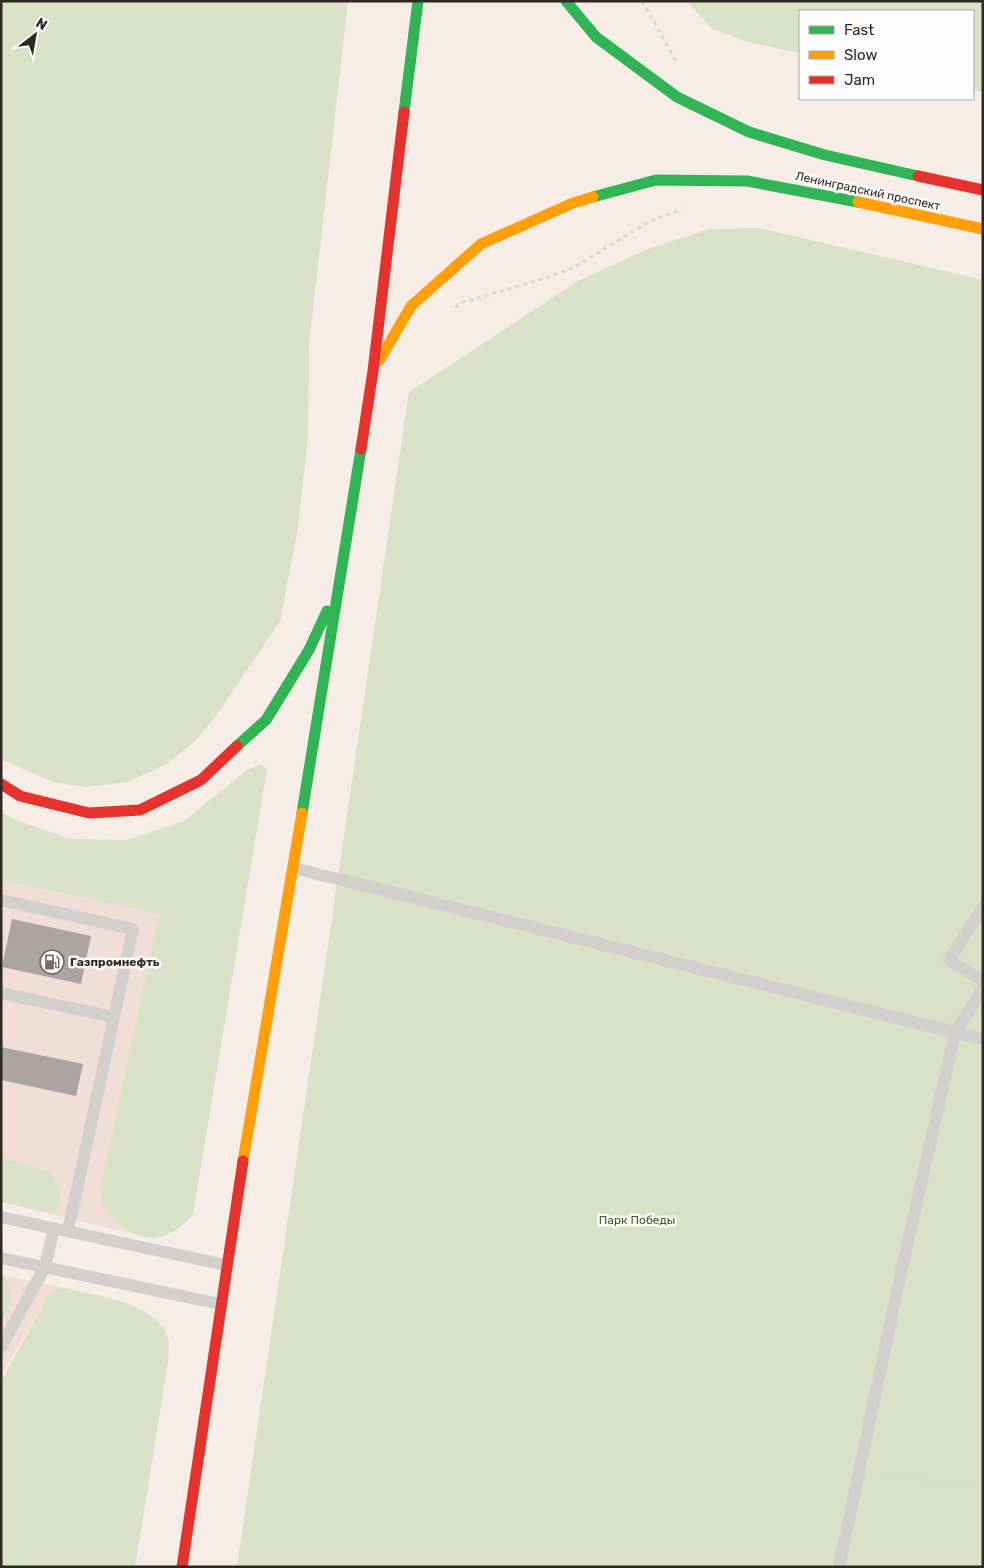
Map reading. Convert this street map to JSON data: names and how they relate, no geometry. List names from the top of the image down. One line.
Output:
{"streets":{"main road":["Ленинградский проспект"]},"parks":["Парк Победы"],"places":{"fuel station":["Газпромнефть"]},"legend":["Fast","Slow","Jam"],"north":"top right"}
